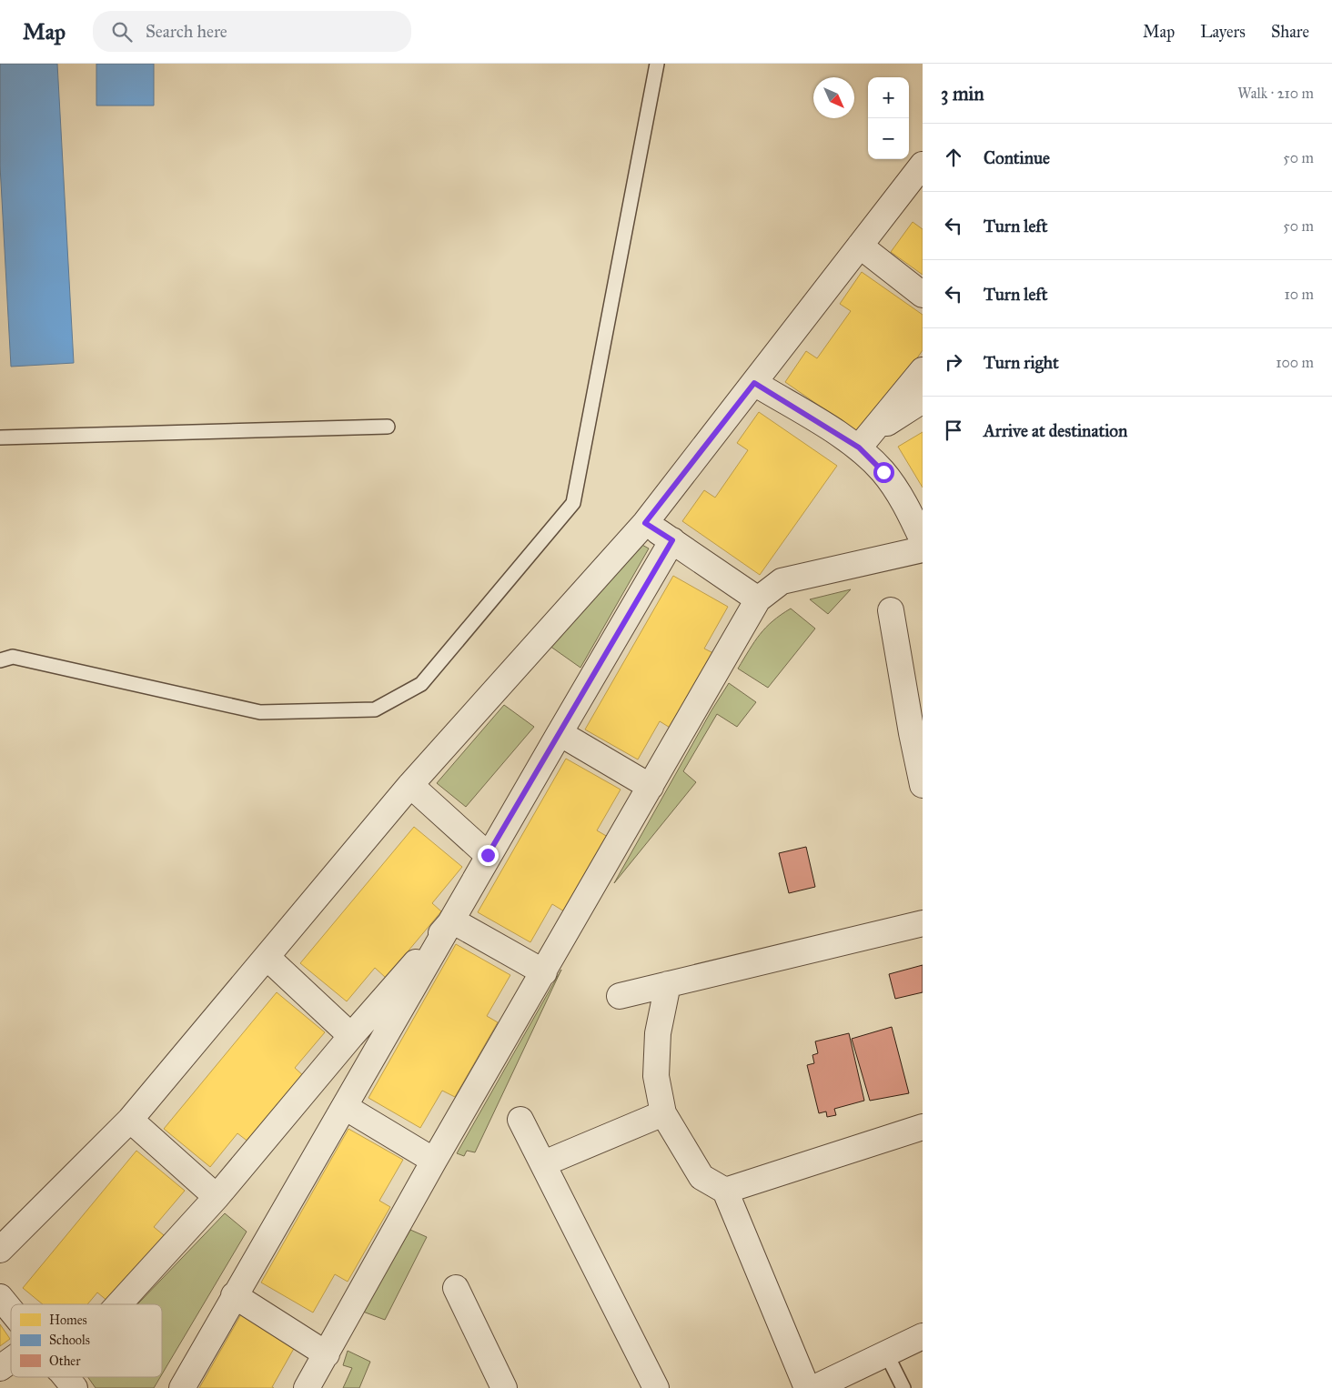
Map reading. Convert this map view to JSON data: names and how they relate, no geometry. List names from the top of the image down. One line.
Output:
{"legend":["Homes","Schools","Other"],"north":"bottom right","page":{"header":"Map","search":"Search here","nav":["Map","Layers","Share"],"heading":["3 min","Walk · 210 m"],"map_buttons":["+","−"],"list":[["Continue","50 m"],["Turn left","50 m"],["Turn left","10 m"],["Turn right","100 m"],"Arrive at destination"]}}
